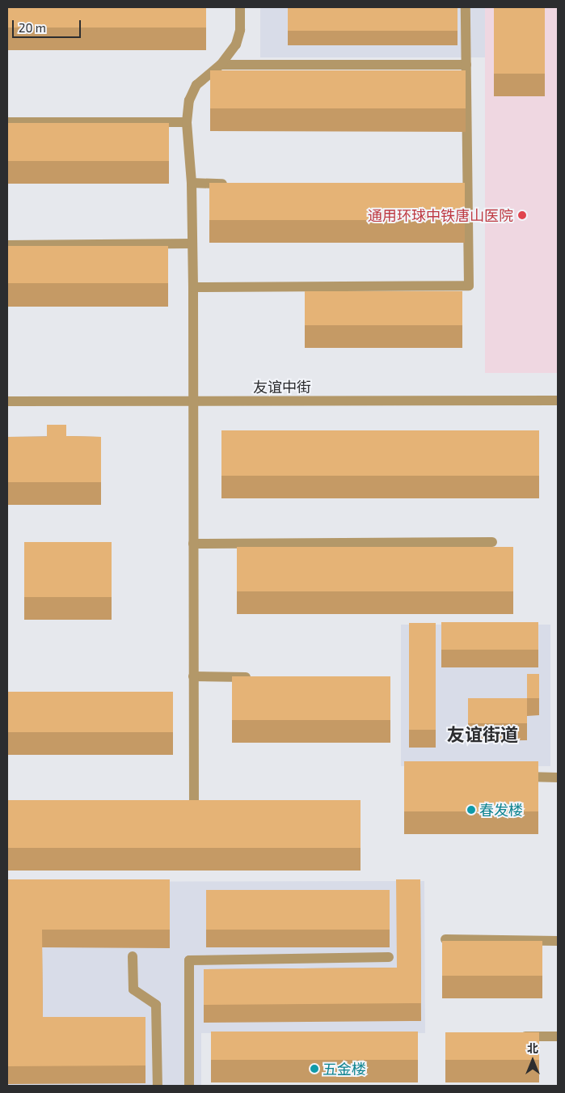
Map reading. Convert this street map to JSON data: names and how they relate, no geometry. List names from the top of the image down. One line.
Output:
{"streets":{"street":["友谊中街"]},"districts":["友谊街道"],"places":["通用环球中铁唐山医院","春发楼","五金楼"],"scale_bar":"20 m","north":"top"}
